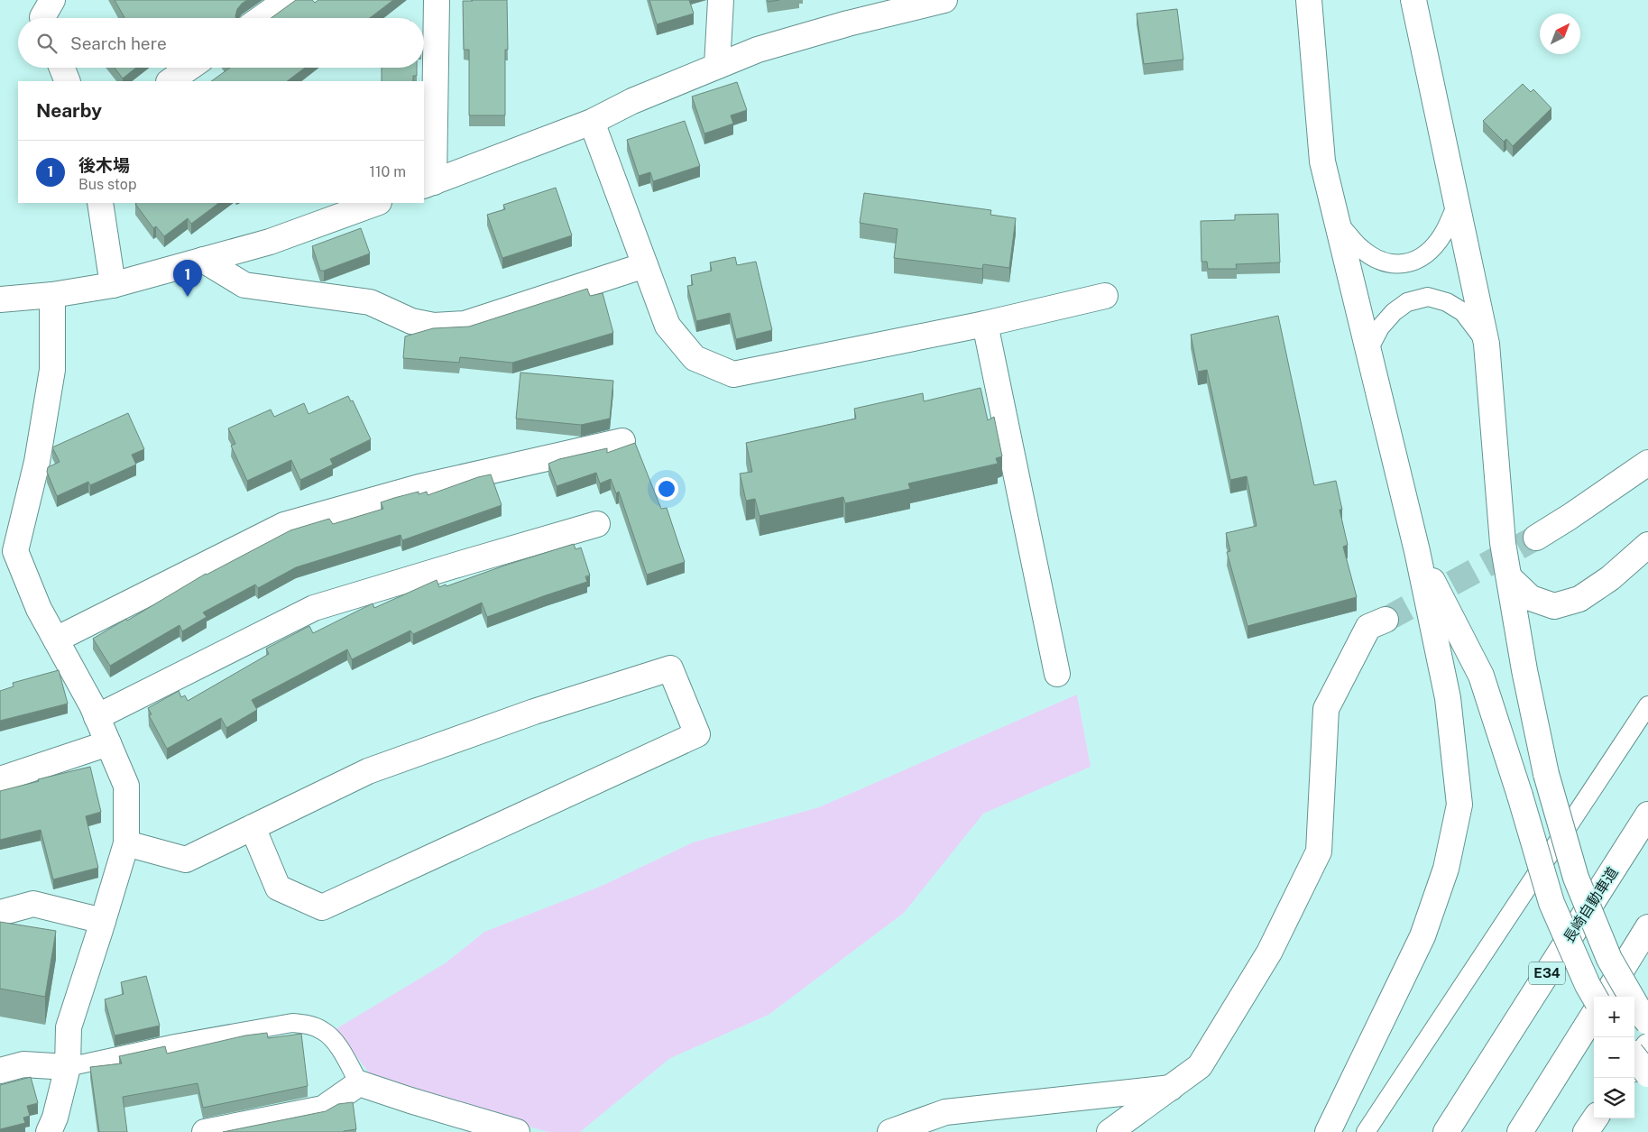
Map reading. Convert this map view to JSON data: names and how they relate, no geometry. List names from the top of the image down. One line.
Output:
{"streets":{"main road":["長崎自動車道","E34"]},"north":"top right","page":{"search":"Search here","heading":"Nearby","list":[{"mark":"1","name":"後木場","note":"Bus stop","value":"110 m"}],"pins":"1","map_buttons":["+","−"]}}
